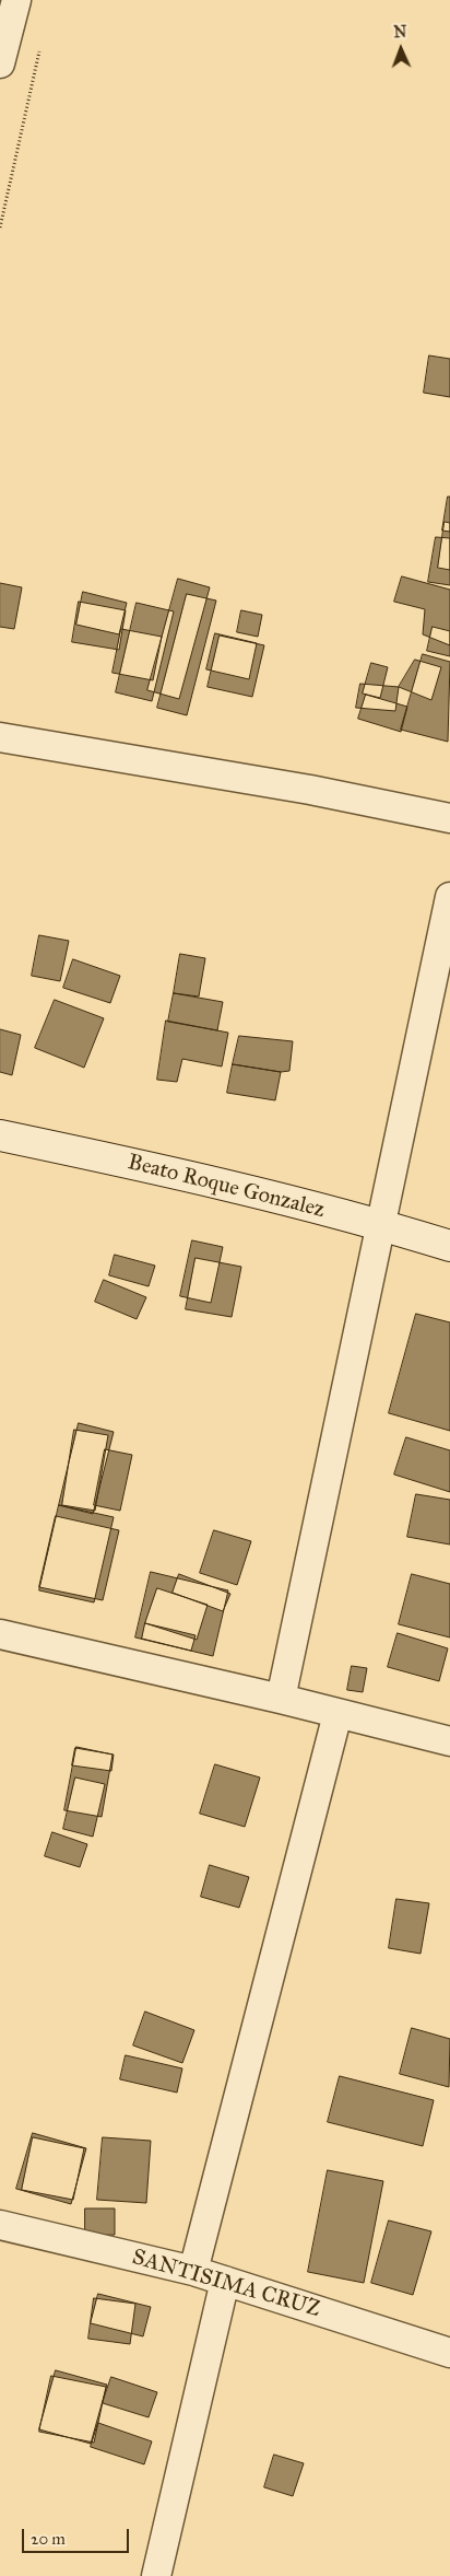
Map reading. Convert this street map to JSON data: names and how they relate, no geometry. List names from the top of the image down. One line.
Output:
{"streets":{"street":["Beato Roque Gonzalez","SANTISIMA CRUZ"]},"scale_bar":"20 m","north":"top"}
